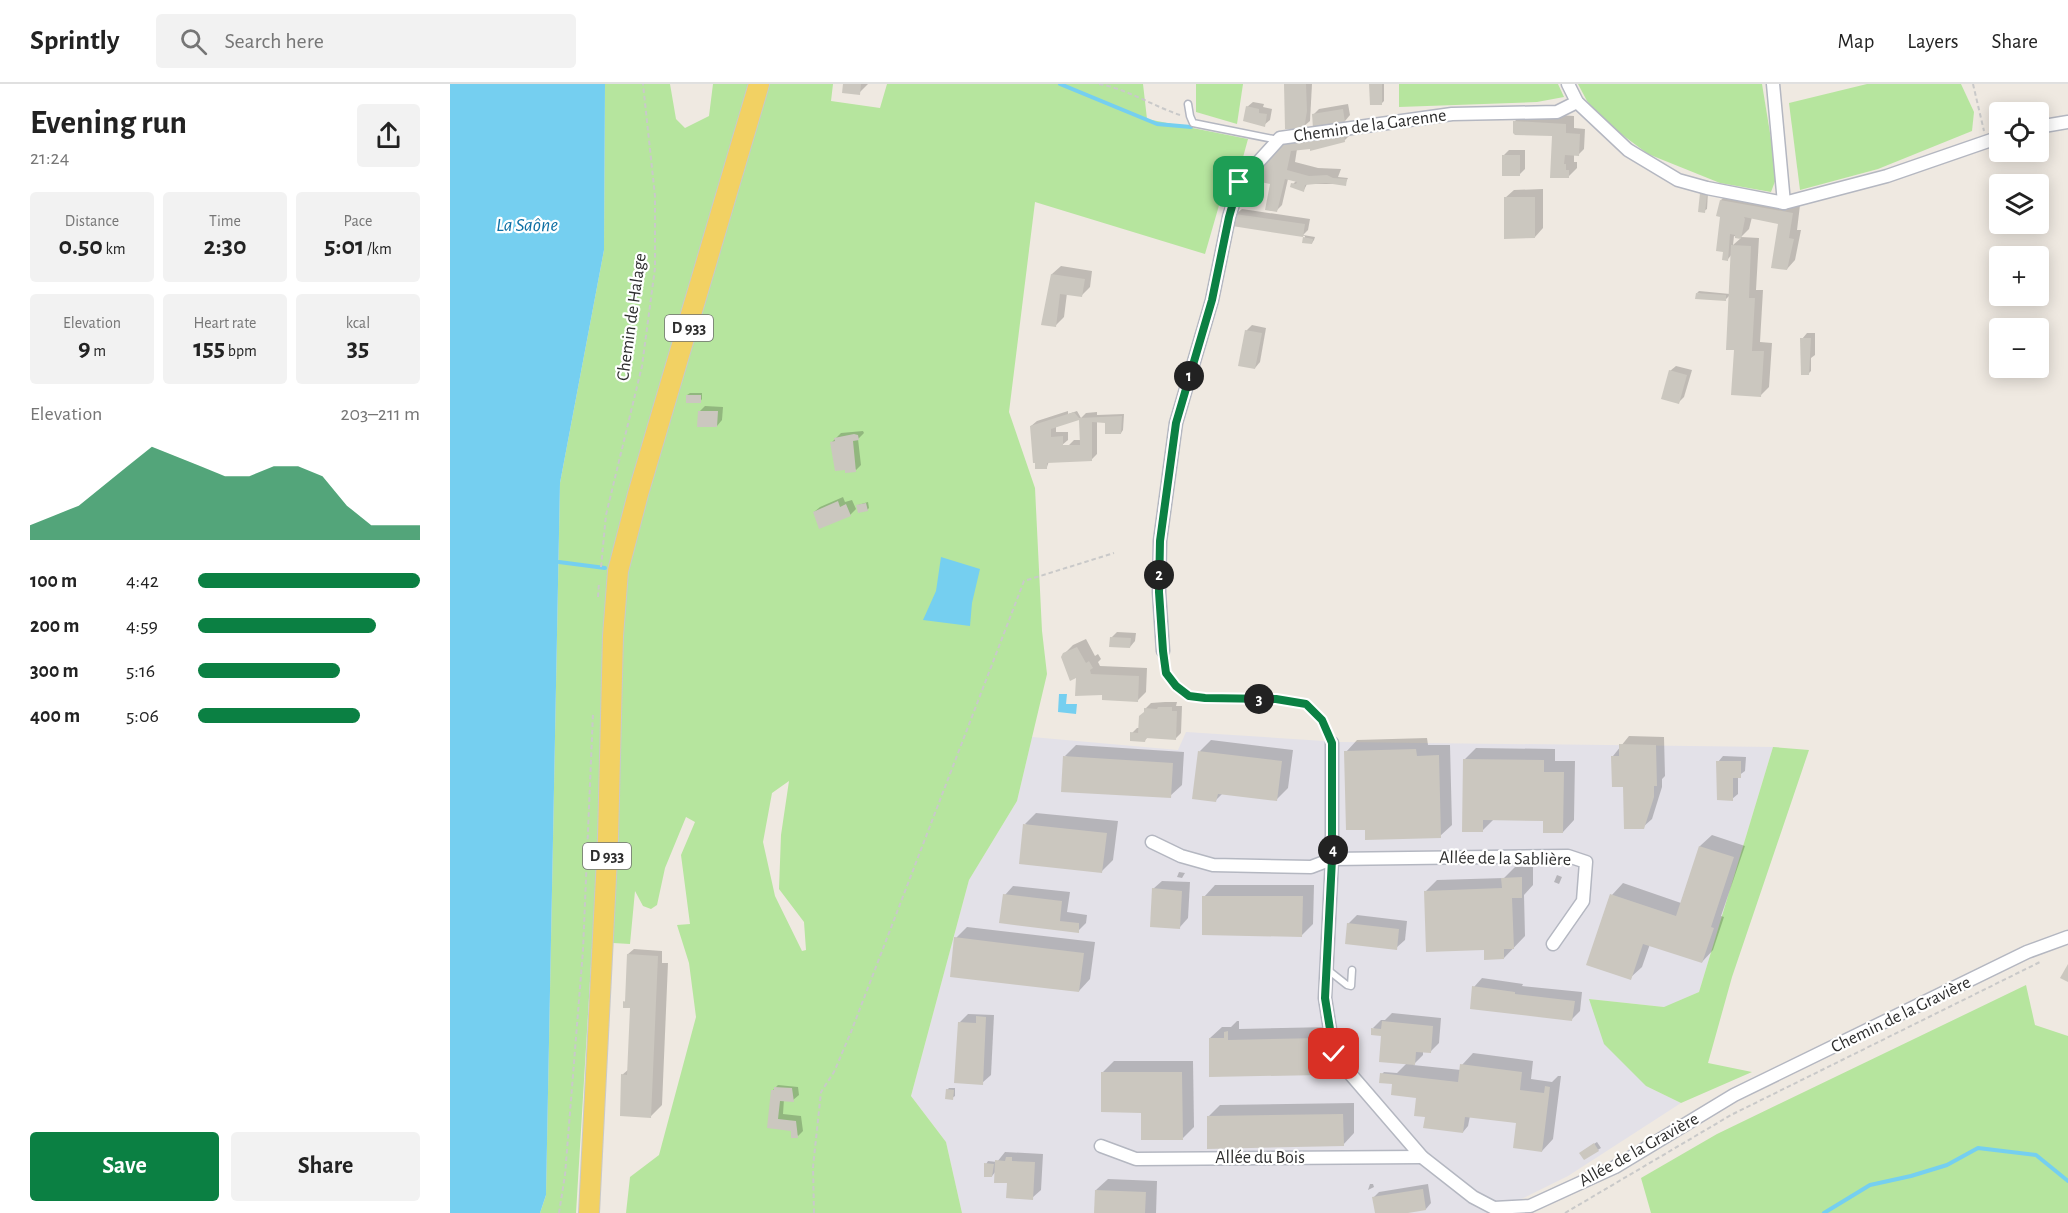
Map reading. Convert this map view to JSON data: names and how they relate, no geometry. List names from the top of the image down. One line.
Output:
{"streets":{"main road":["D 933"],"street":["Chemin de la Garenne","Allée de la Sablière","Chemin de la Gravière","Allée de la Gravière","Allée du Bois"],"path":["Chemin de Halage"]},"crossings":[["Allée de la Sablière","Allée de la Gravière"],["Chemin de la Gravière","Allée de la Gravière"],["Allée de la Gravière","Allée du Bois"]],"water":["La Saône"],"page":{"header":"Sprintly","search":"Search here","nav":["Map","Layers","Share"],"heading":["Evening run","21:24"],"map_buttons":["+","−"],"stats":[["Distance","0.50 km"],["Time","2:30"],["Pace","5:01 /km"],["Elevation","9 m"],["Heart rate","155 bpm"],["kcal","35"]],"pins":["1","2","3","4"],"chart":["Elevation","203–211 m"],"list":[{"name":"100 m","note":"4:42"},{"name":"200 m","note":"4:59"},{"name":"300 m","note":"5:16"},{"name":"400 m","note":"5:06"}],"buttons":["Save","Share"]}}
